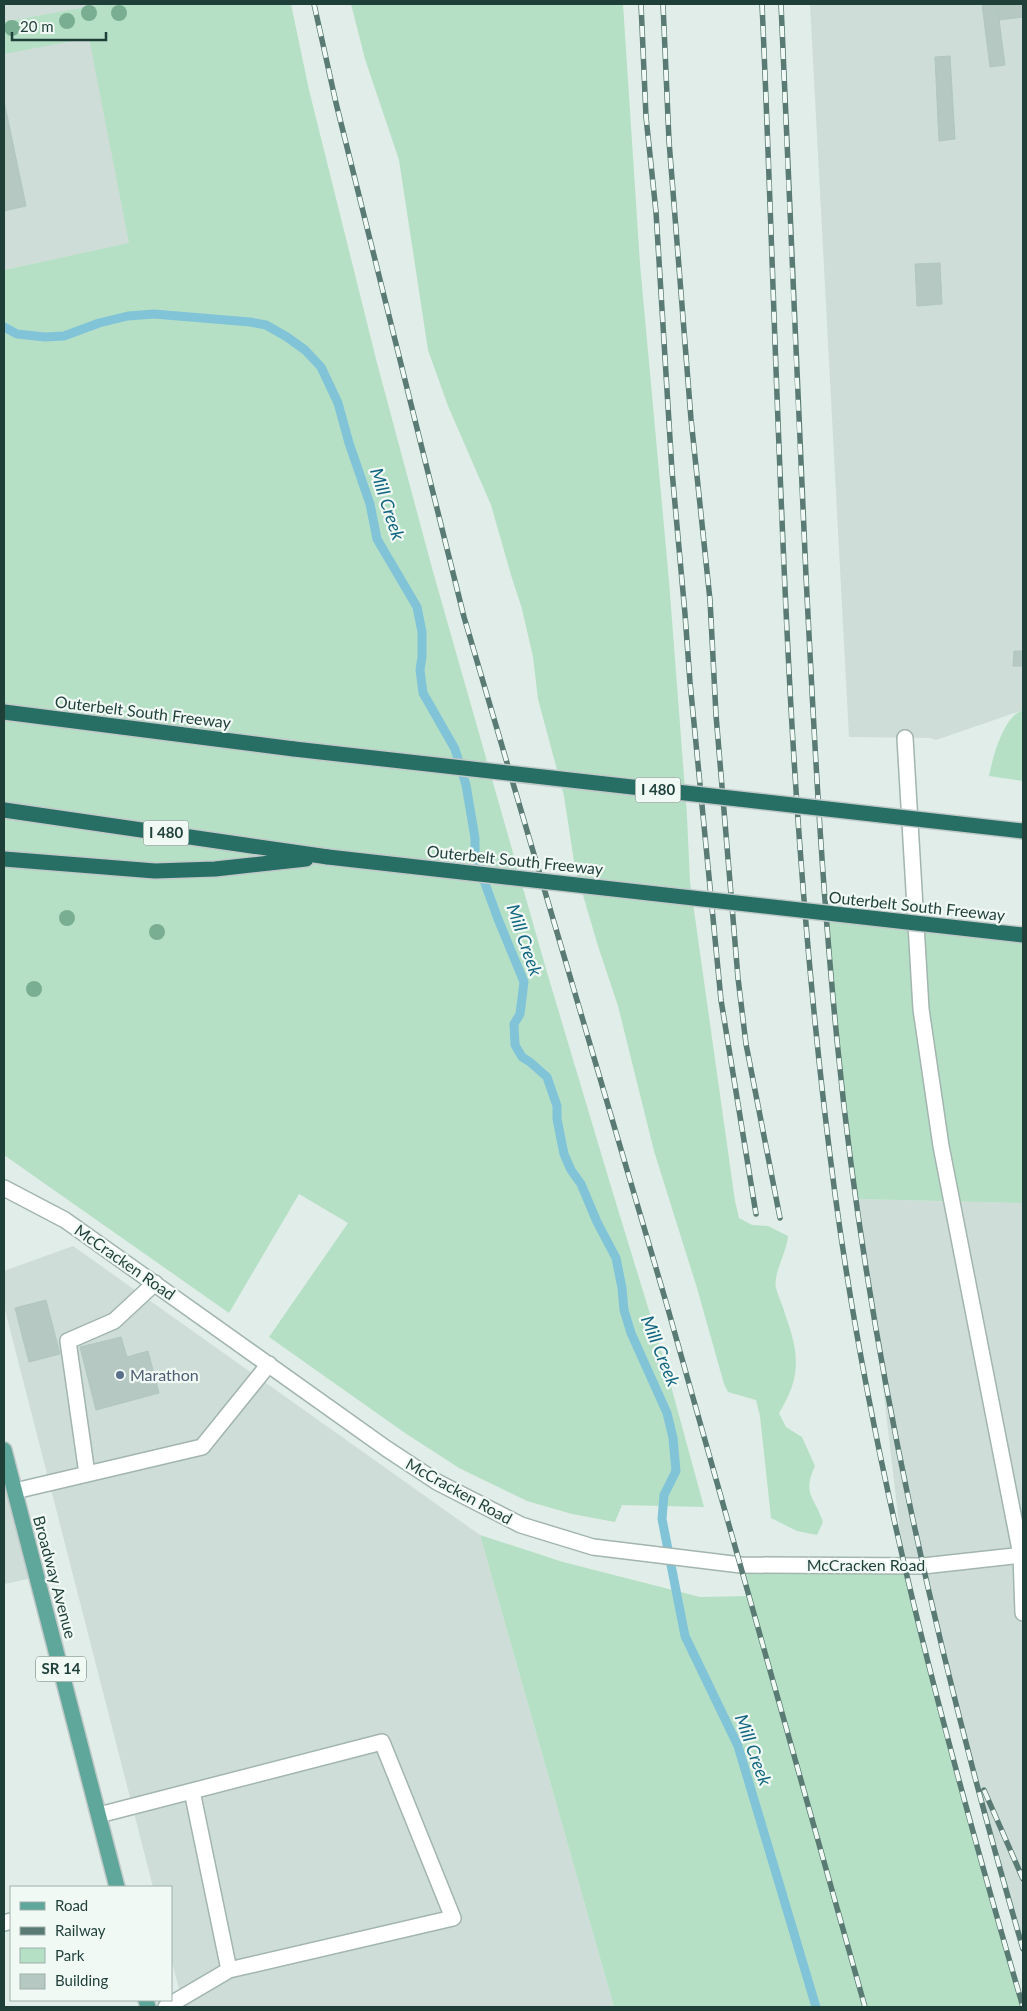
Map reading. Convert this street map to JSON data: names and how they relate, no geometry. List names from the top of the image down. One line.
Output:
{"streets":{"highway":["Outerbelt South Freeway","I 480"],"main road":["Broadway Avenue","SR 14"],"street":["McCracken Road"]},"water":["Mill Creek"],"places":["Marathon"],"legend":["Road","Railway","Park","Building"],"scale_bar":"20 m"}
